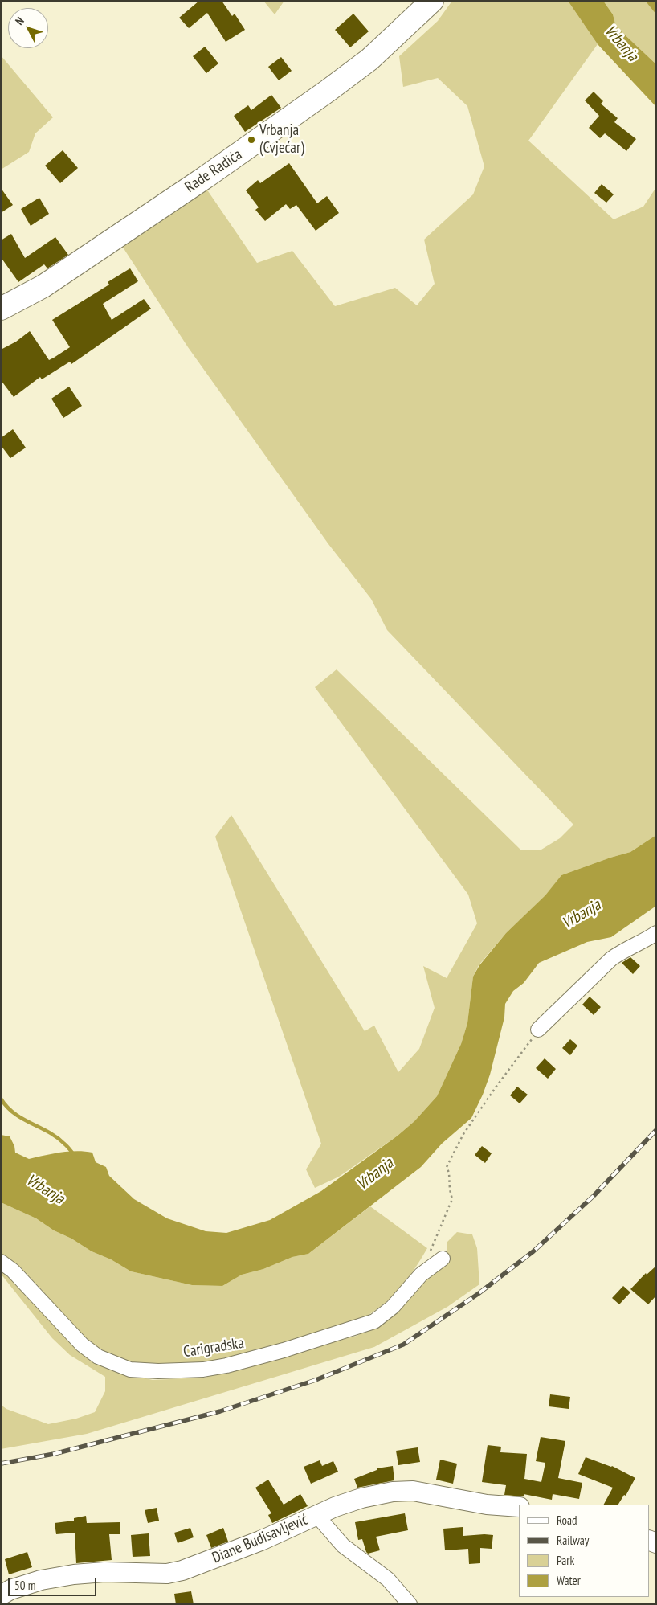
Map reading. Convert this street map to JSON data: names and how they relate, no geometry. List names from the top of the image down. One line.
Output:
{"streets":{"main road":["Rade Radića"],"street":["Carigradska","Diane Budisavljević"]},"water":["Vrbanja"],"places":["Vrbanja (Cvjećar)"],"legend":["Road","Railway","Park","Water"],"scale_bar":"50 m","north":"top left"}
